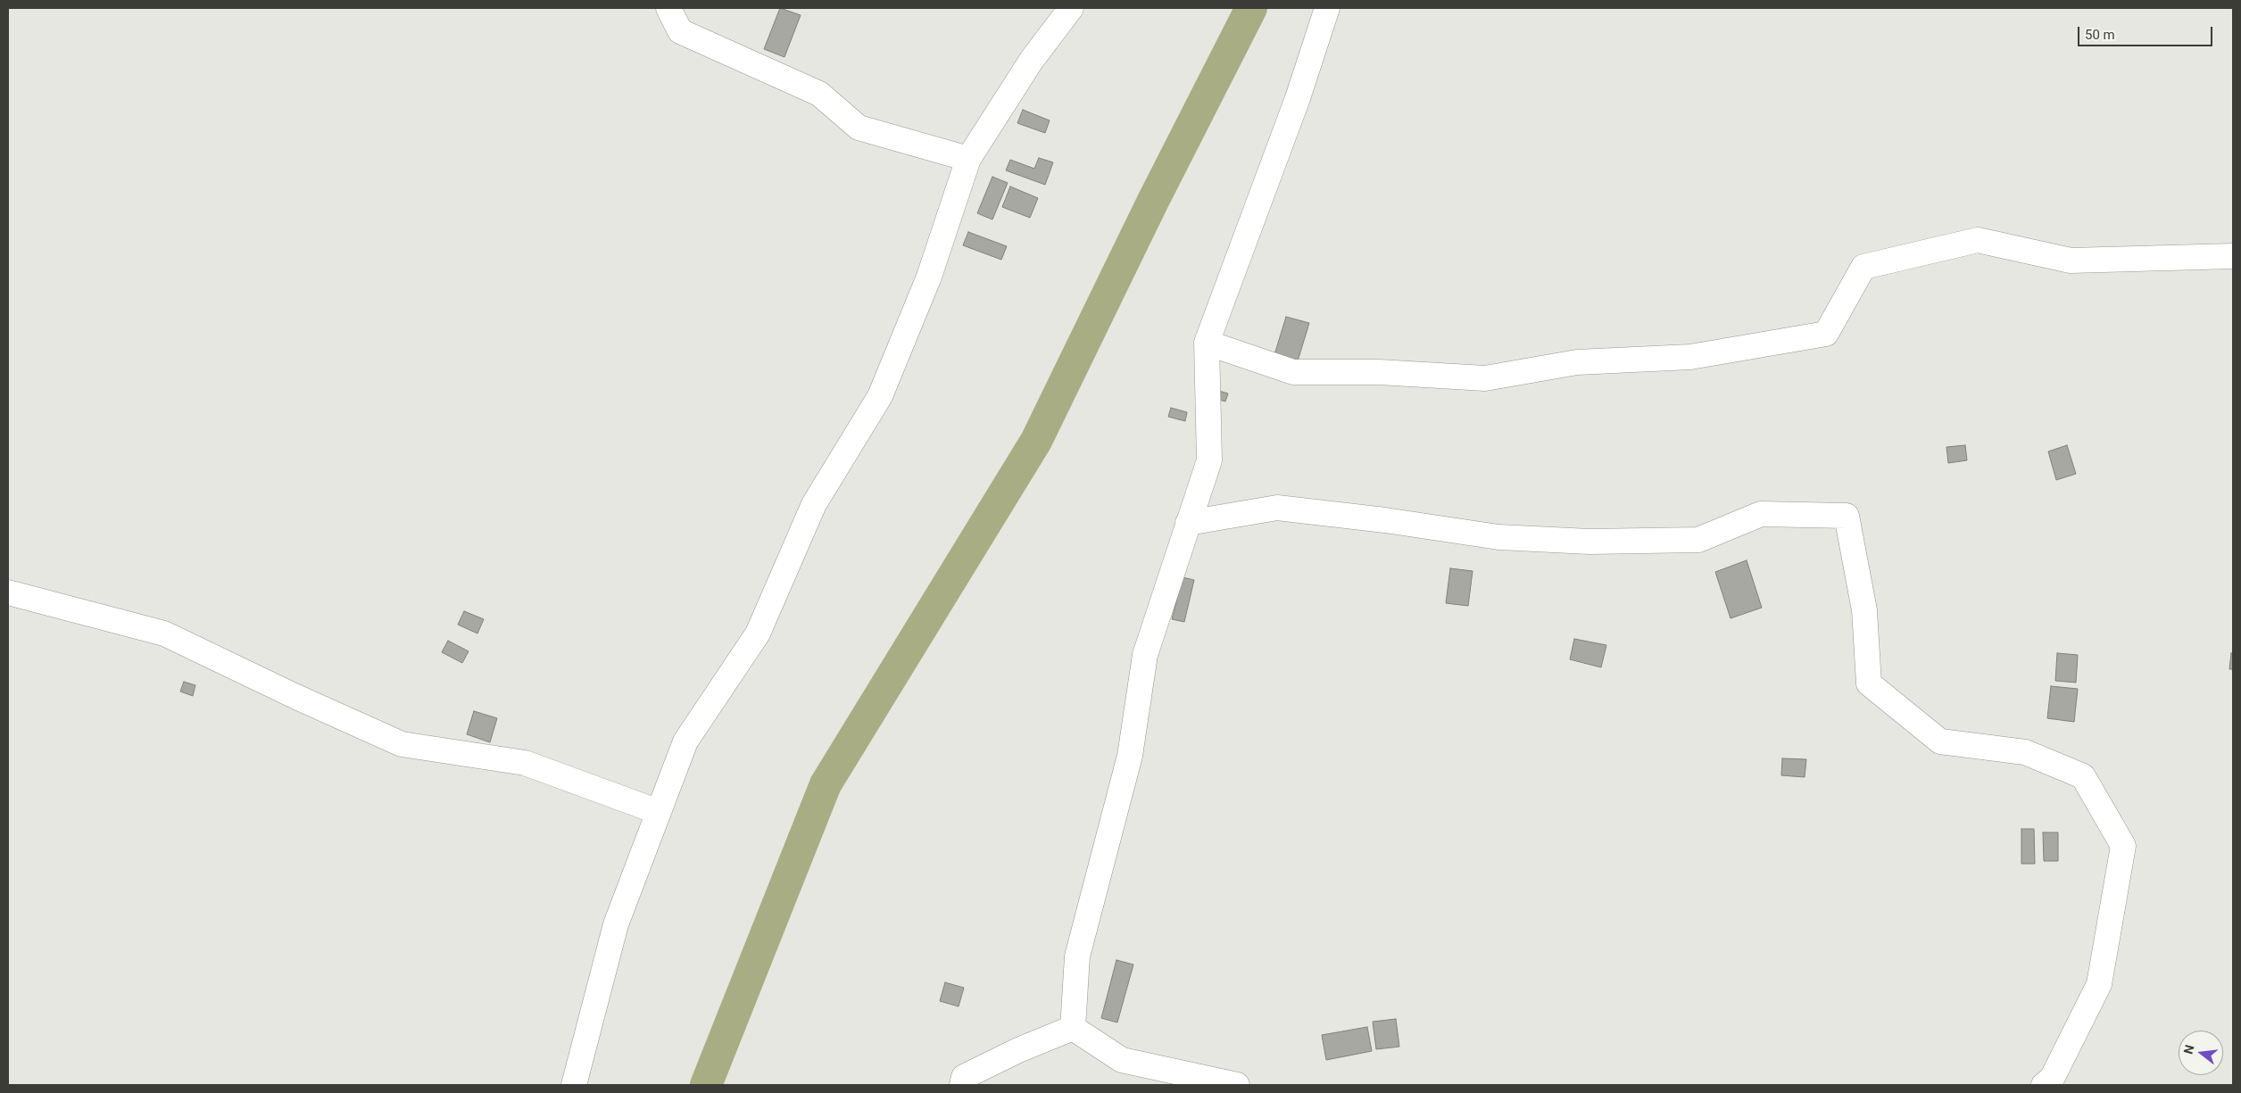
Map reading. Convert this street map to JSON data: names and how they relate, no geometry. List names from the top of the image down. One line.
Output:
{"scale_bar":"50 m","north":"left"}
